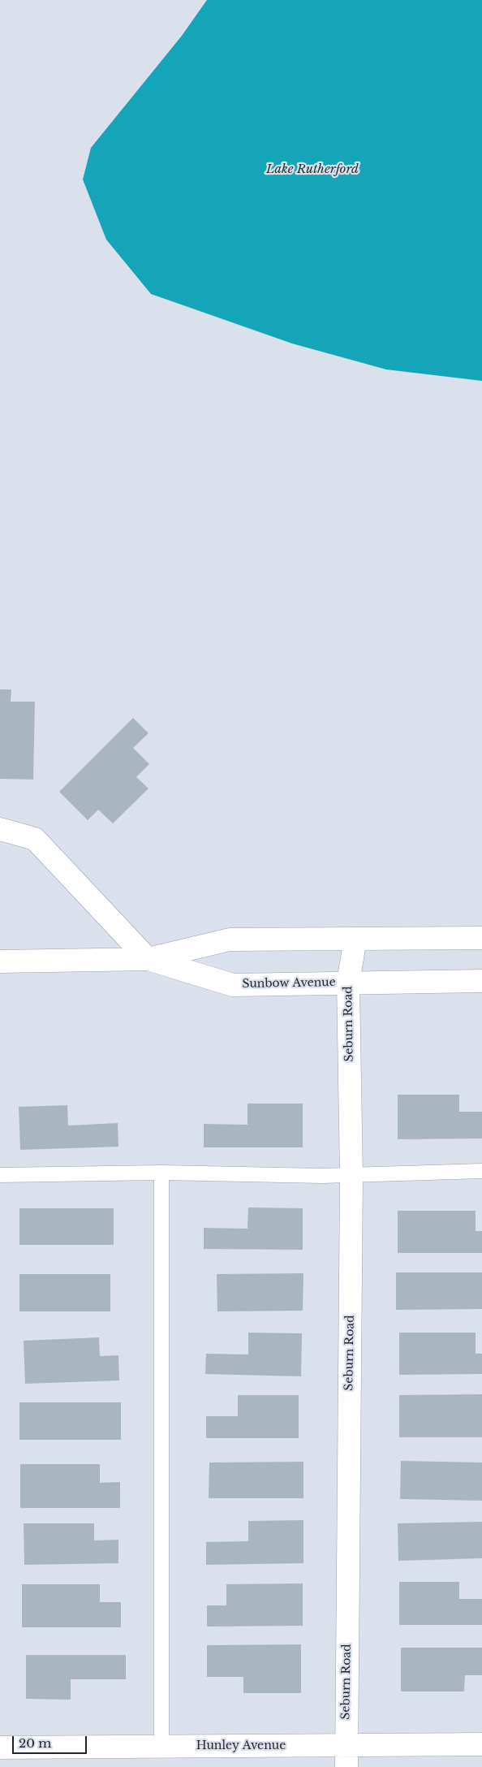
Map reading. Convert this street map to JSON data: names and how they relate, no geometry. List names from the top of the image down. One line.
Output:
{"streets":{"street":["Sunbow Avenue","Seburn Road","Hunley Avenue"]},"crossings":[["Sunbow Avenue","Seburn Road"],["Seburn Road","Hunley Avenue"]],"water":["Lake Rutherford"],"scale_bar":"20 m"}
